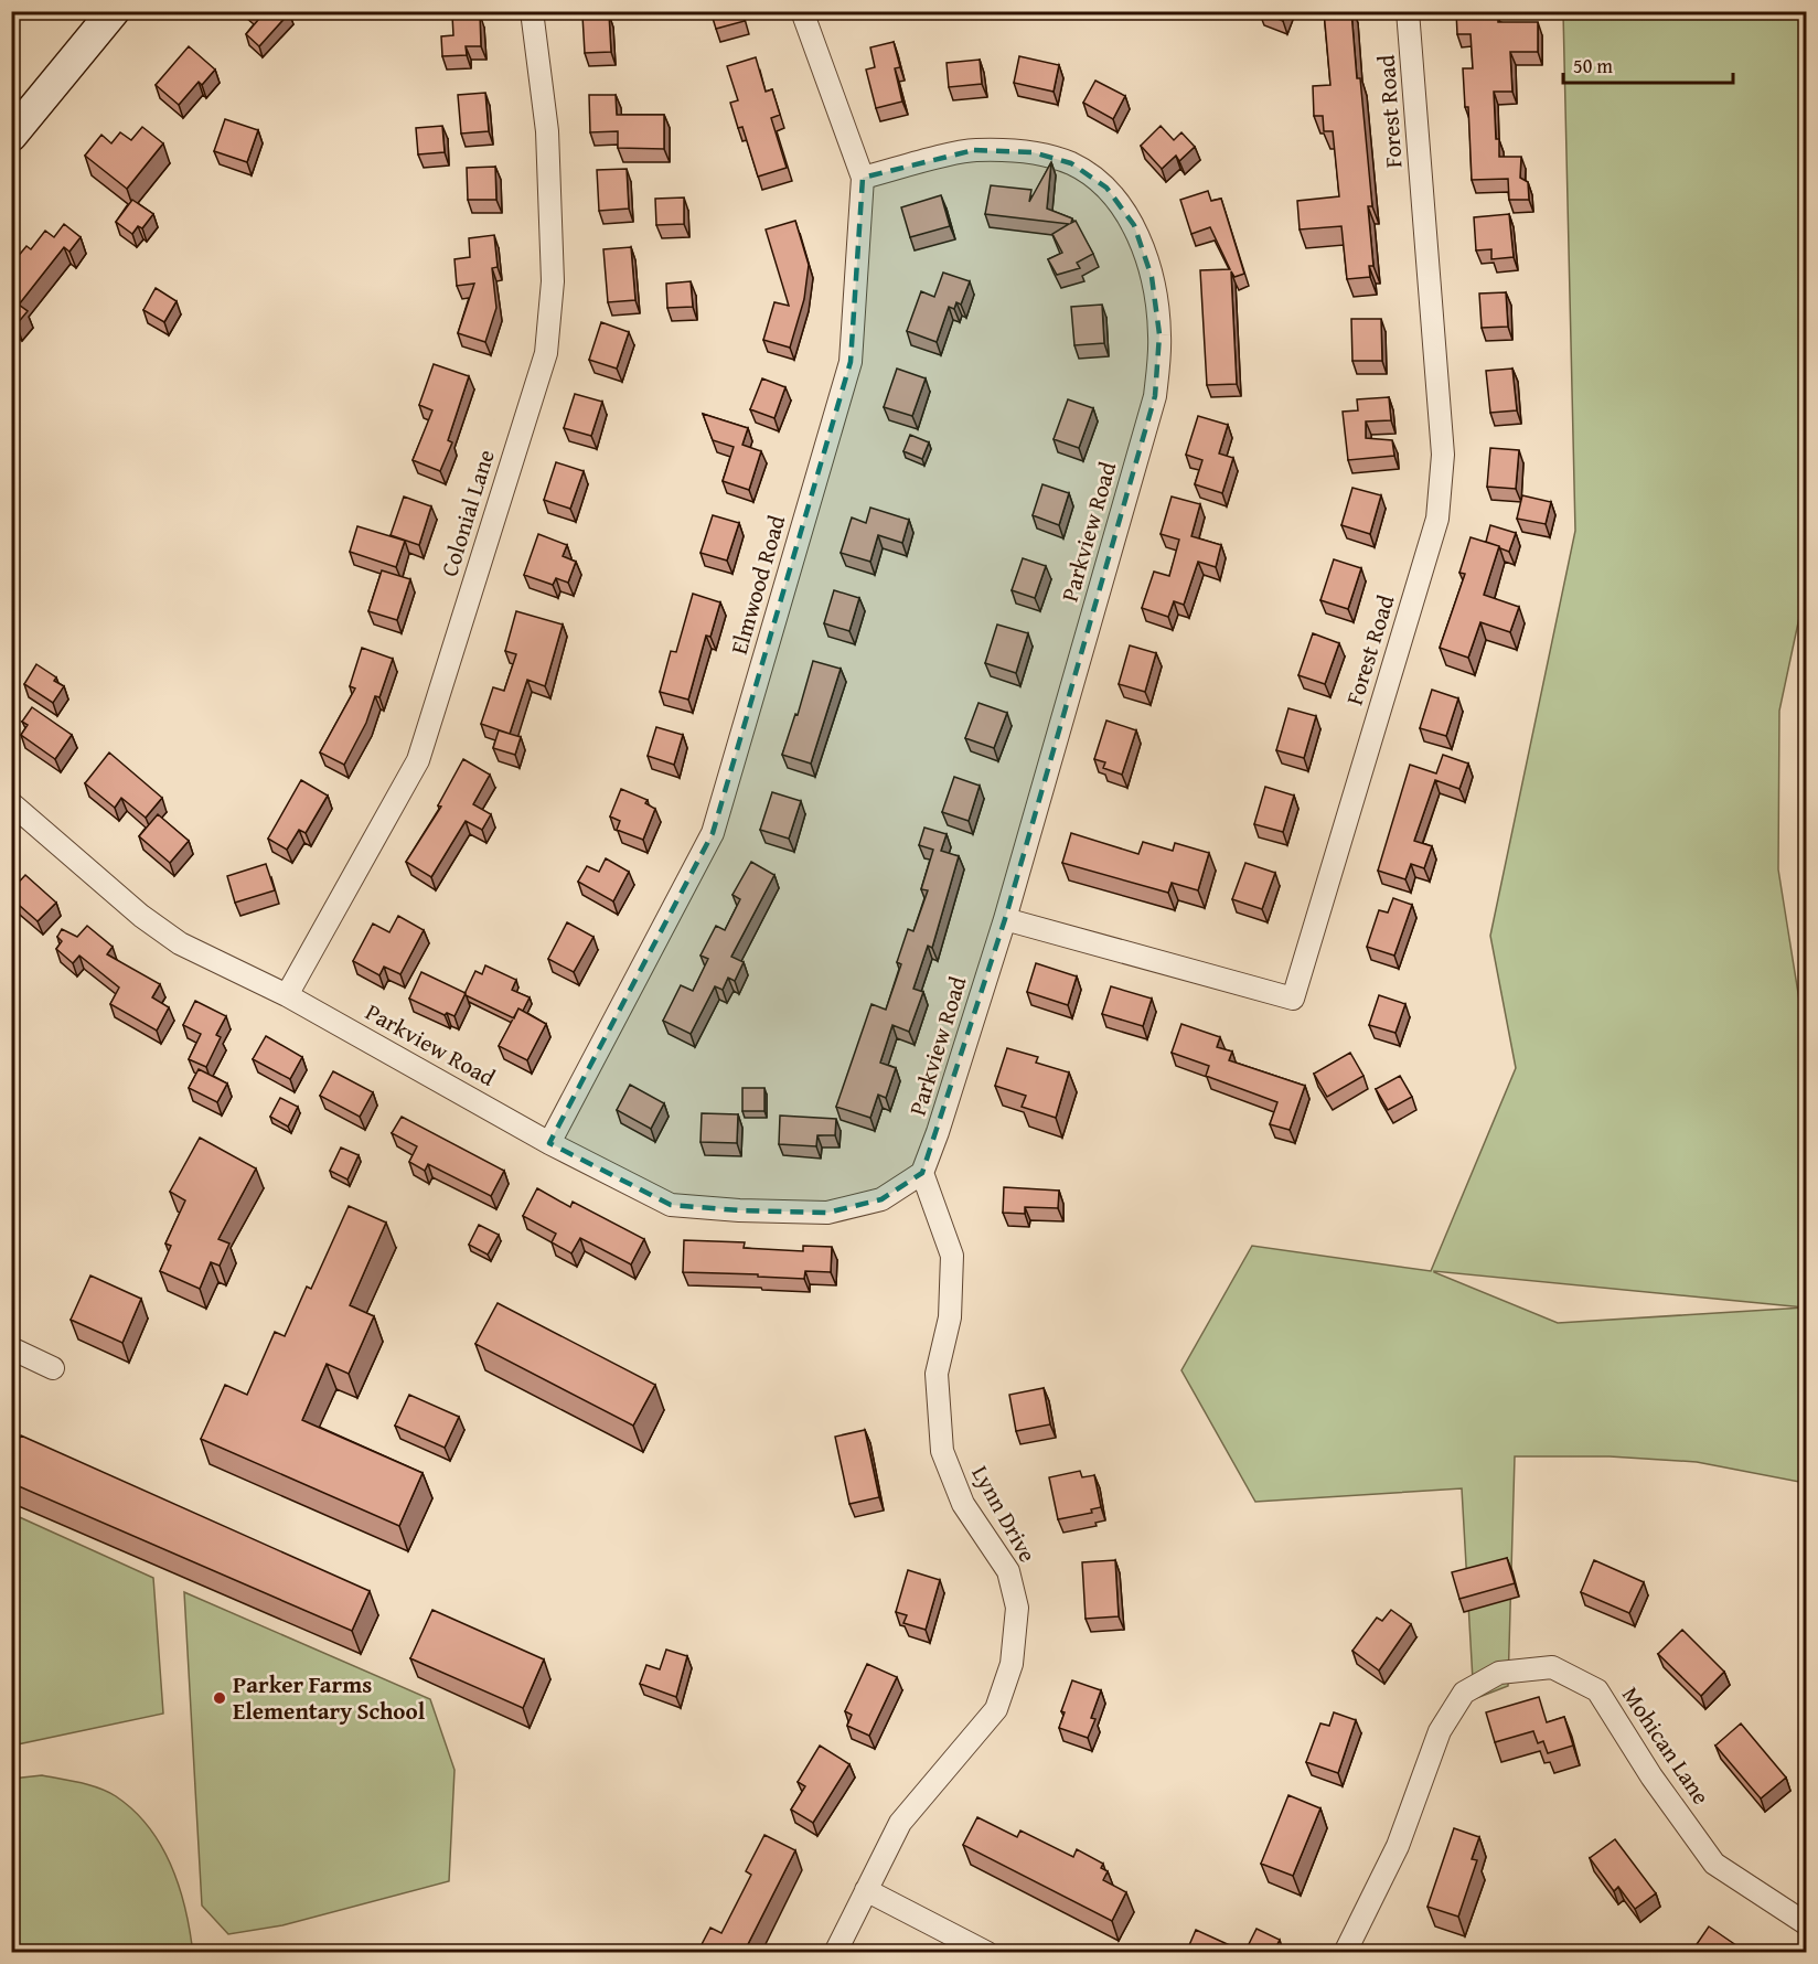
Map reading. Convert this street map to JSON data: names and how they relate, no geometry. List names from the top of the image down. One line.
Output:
{"streets":{"street":["Forest Road","Colonial Lane","Parkview Road","Elmwood Road","Lynn Drive","Mohican Lane"]},"crossings":[["Forest Road","Parkview Road"],["Colonial Lane","Parkview Road"],["Parkview Road","Elmwood Road"],["Parkview Road","Lynn Drive"]],"places":["Parker Farms Elementary School"],"scale_bar":"50 m"}
